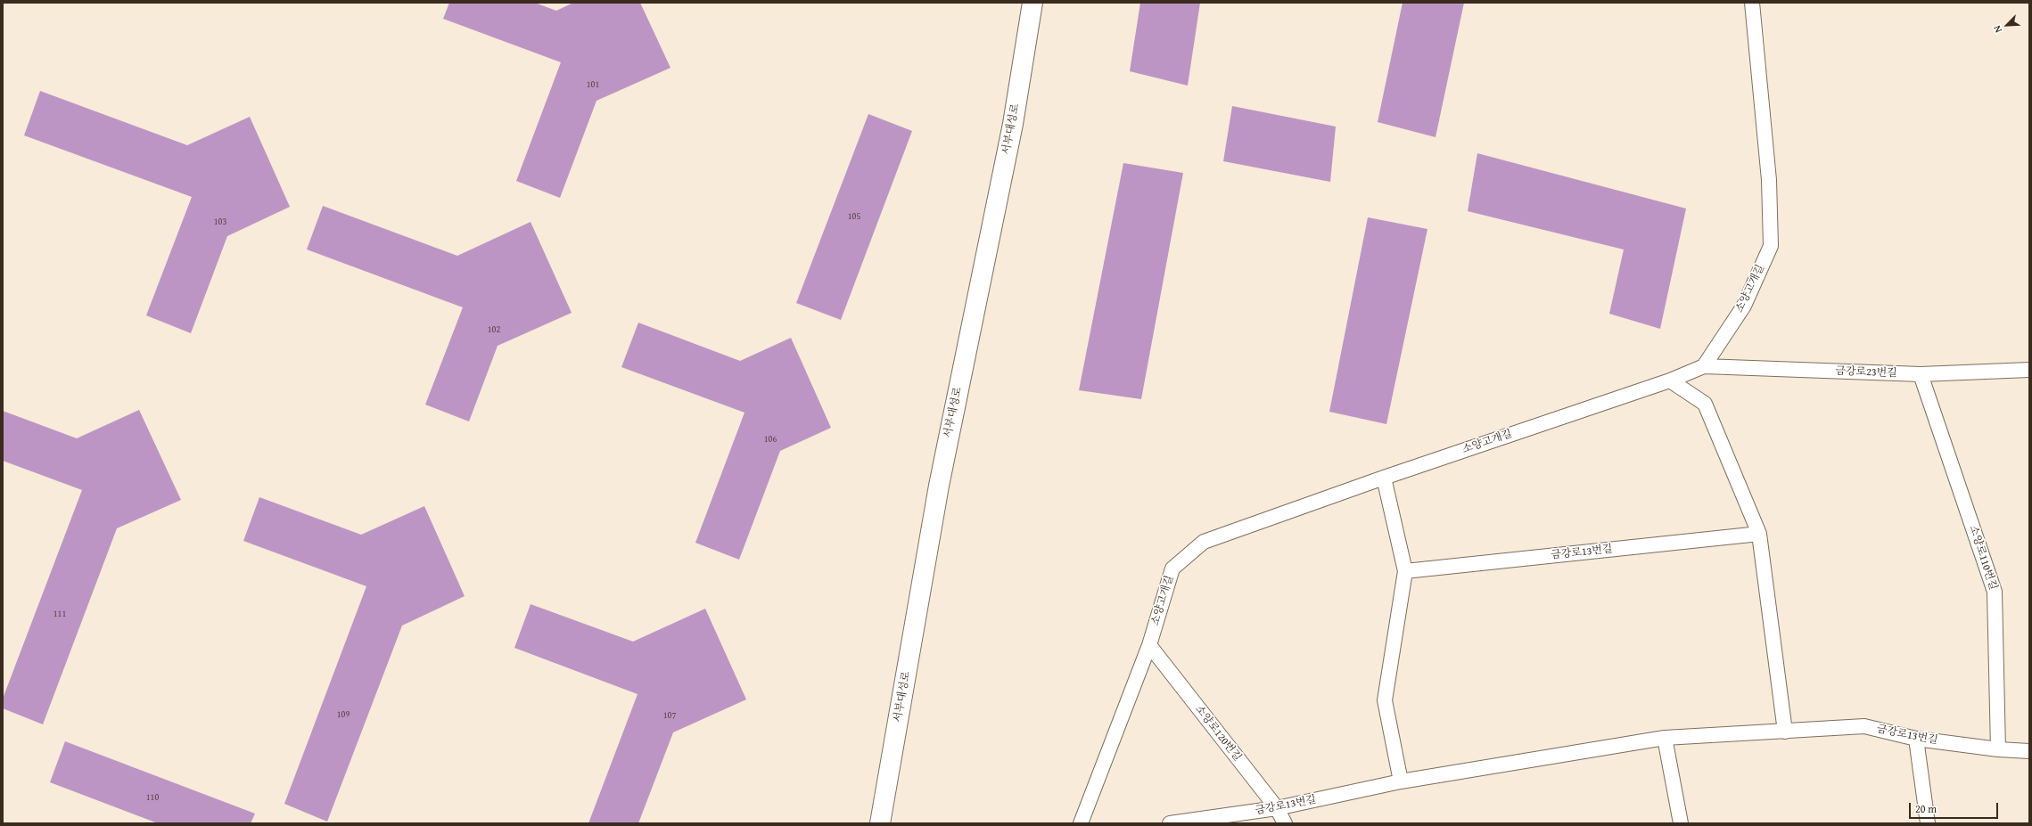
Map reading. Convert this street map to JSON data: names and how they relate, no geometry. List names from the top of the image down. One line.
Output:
{"streets":{"street":["서부대성로"],"lane":["소양고개길","금강로23번길","금강로13번길","소양로110번길","소양로120번길"]},"crossings":[["소양고개길","금강로23번길"],["소양고개길","소양로120번길"],["금강로23번길","소양로110번길"],["금강로13번길","소양로110번길"],["금강로13번길","소양로120번길"]],"house_numbers":["101","105","103","102","106","111","109","107","110"],"scale_bar":"20 m","north":"bottom left"}
